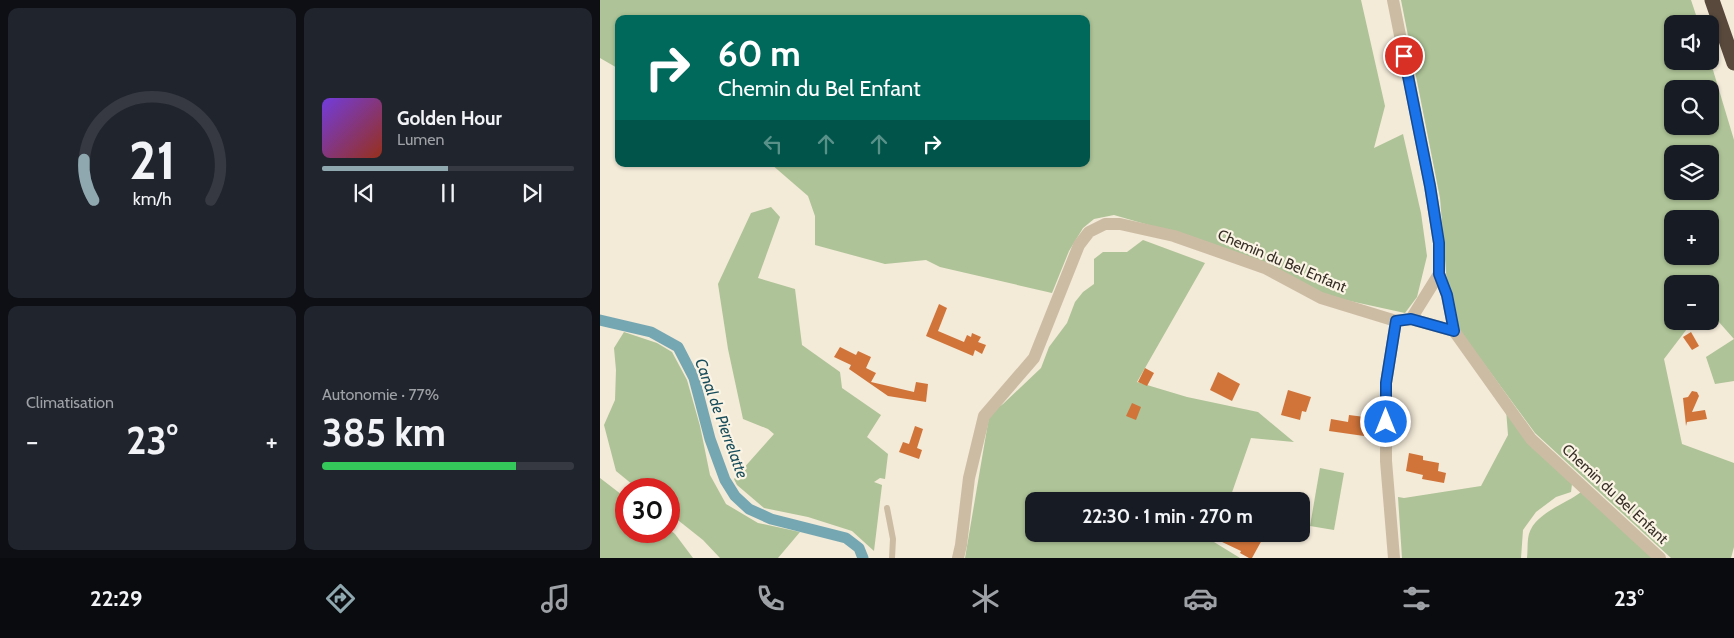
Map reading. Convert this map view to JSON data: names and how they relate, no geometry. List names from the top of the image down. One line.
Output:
{"streets":{"street":["Chemin du Bel Enfant"]},"water":["Canal de Pierrelatte"],"page":{"map_buttons":["+","−"],"turn":["60 m","Chemin du Bel Enfant"],"song":["Golden Hour","Lumen"],"tile":["Climatisation",["Autonomie · 77%","385 km"]],"heat":["−","23°","+"],"limit":"30","trip":"22:30 · 1 min · 270 m","tabs":["22:29","23°"],"gauge":["21","km/h"]}}
